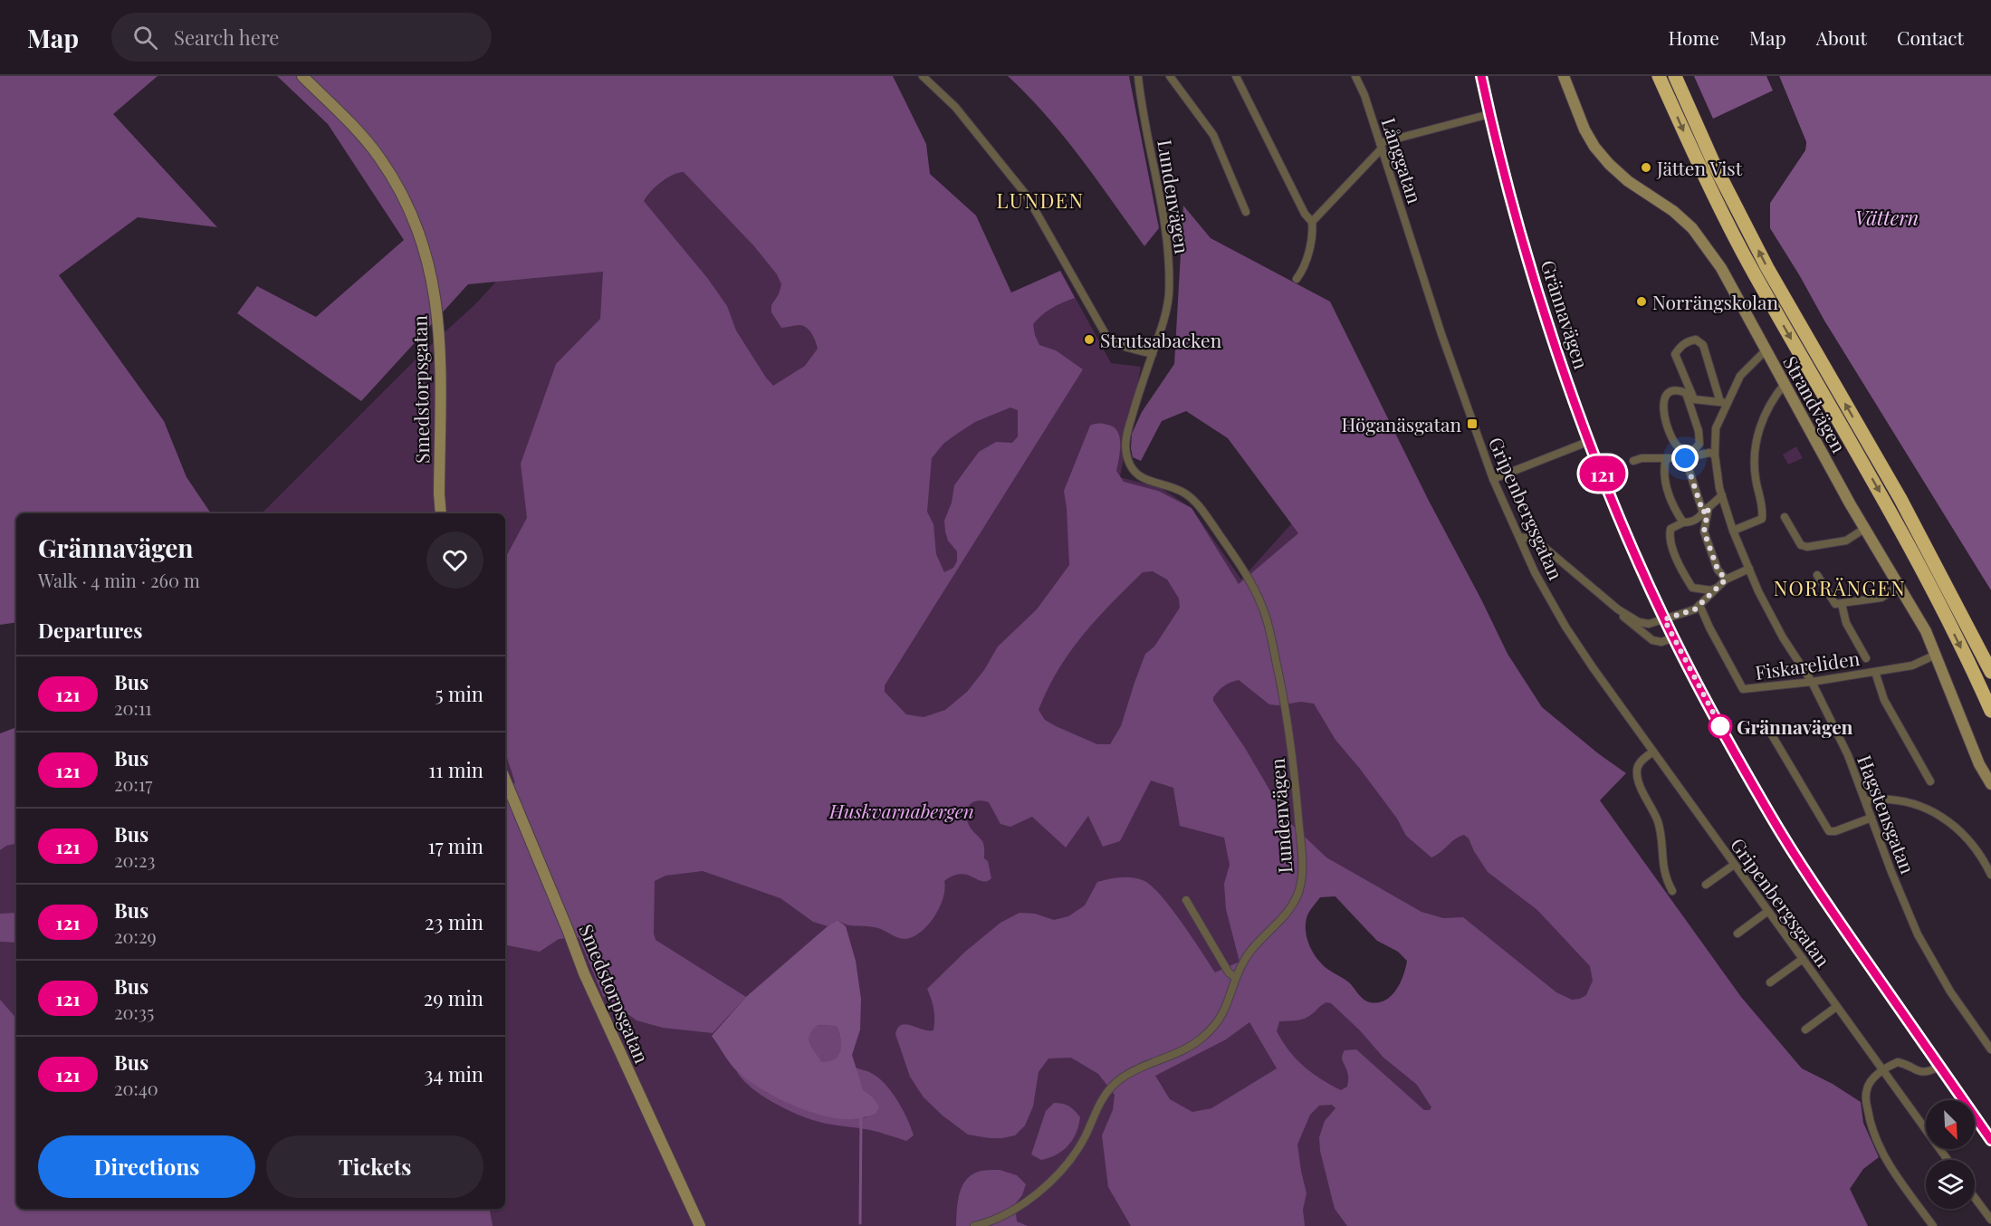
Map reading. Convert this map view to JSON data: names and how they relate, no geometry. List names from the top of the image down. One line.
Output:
{"streets":{"street":["Långgatan","Lundenvägen","Grännavägen","Smedstorpsgatan","Strandvägen","Gripenbergsgatan","Fiskareliden","Hagstensgatan"]},"crossings":[["Långgatan","Gripenbergsgatan"],["Strandvägen","Fiskareliden"],["Strandvägen","Hagstensgatan"],["Fiskareliden","Hagstensgatan"]],"districts":["LUNDEN","NORRÄNGEN"],"water":["Vättern"],"parks":["Huskvarnabergen"],"places":{"other":["Jätten Vist","Norrängskolan","Strutsabacken","Grännavägen"],"transit":["Höganäsgatan"]},"lines":["bus line 121"],"north":"bottom right","page":{"header":"Map","search":"Search here","nav":["Home","Map","About","Contact"],"on_map":"121","heading":[["Grännavägen","Walk · 4 min · 260 m"],"Departures"],"list":[{"mark":"121","name":"Bus","note":"20:11","value":"5 min"},{"mark":"121","name":"Bus","note":"20:17","value":"11 min"},{"mark":"121","name":"Bus","note":"20:23","value":"17 min"},{"mark":"121","name":"Bus","note":"20:29","value":"23 min"},{"mark":"121","name":"Bus","note":"20:35","value":"29 min"},{"mark":"121","name":"Bus","note":"20:40","value":"34 min"}],"buttons":["Directions","Tickets"]}}
